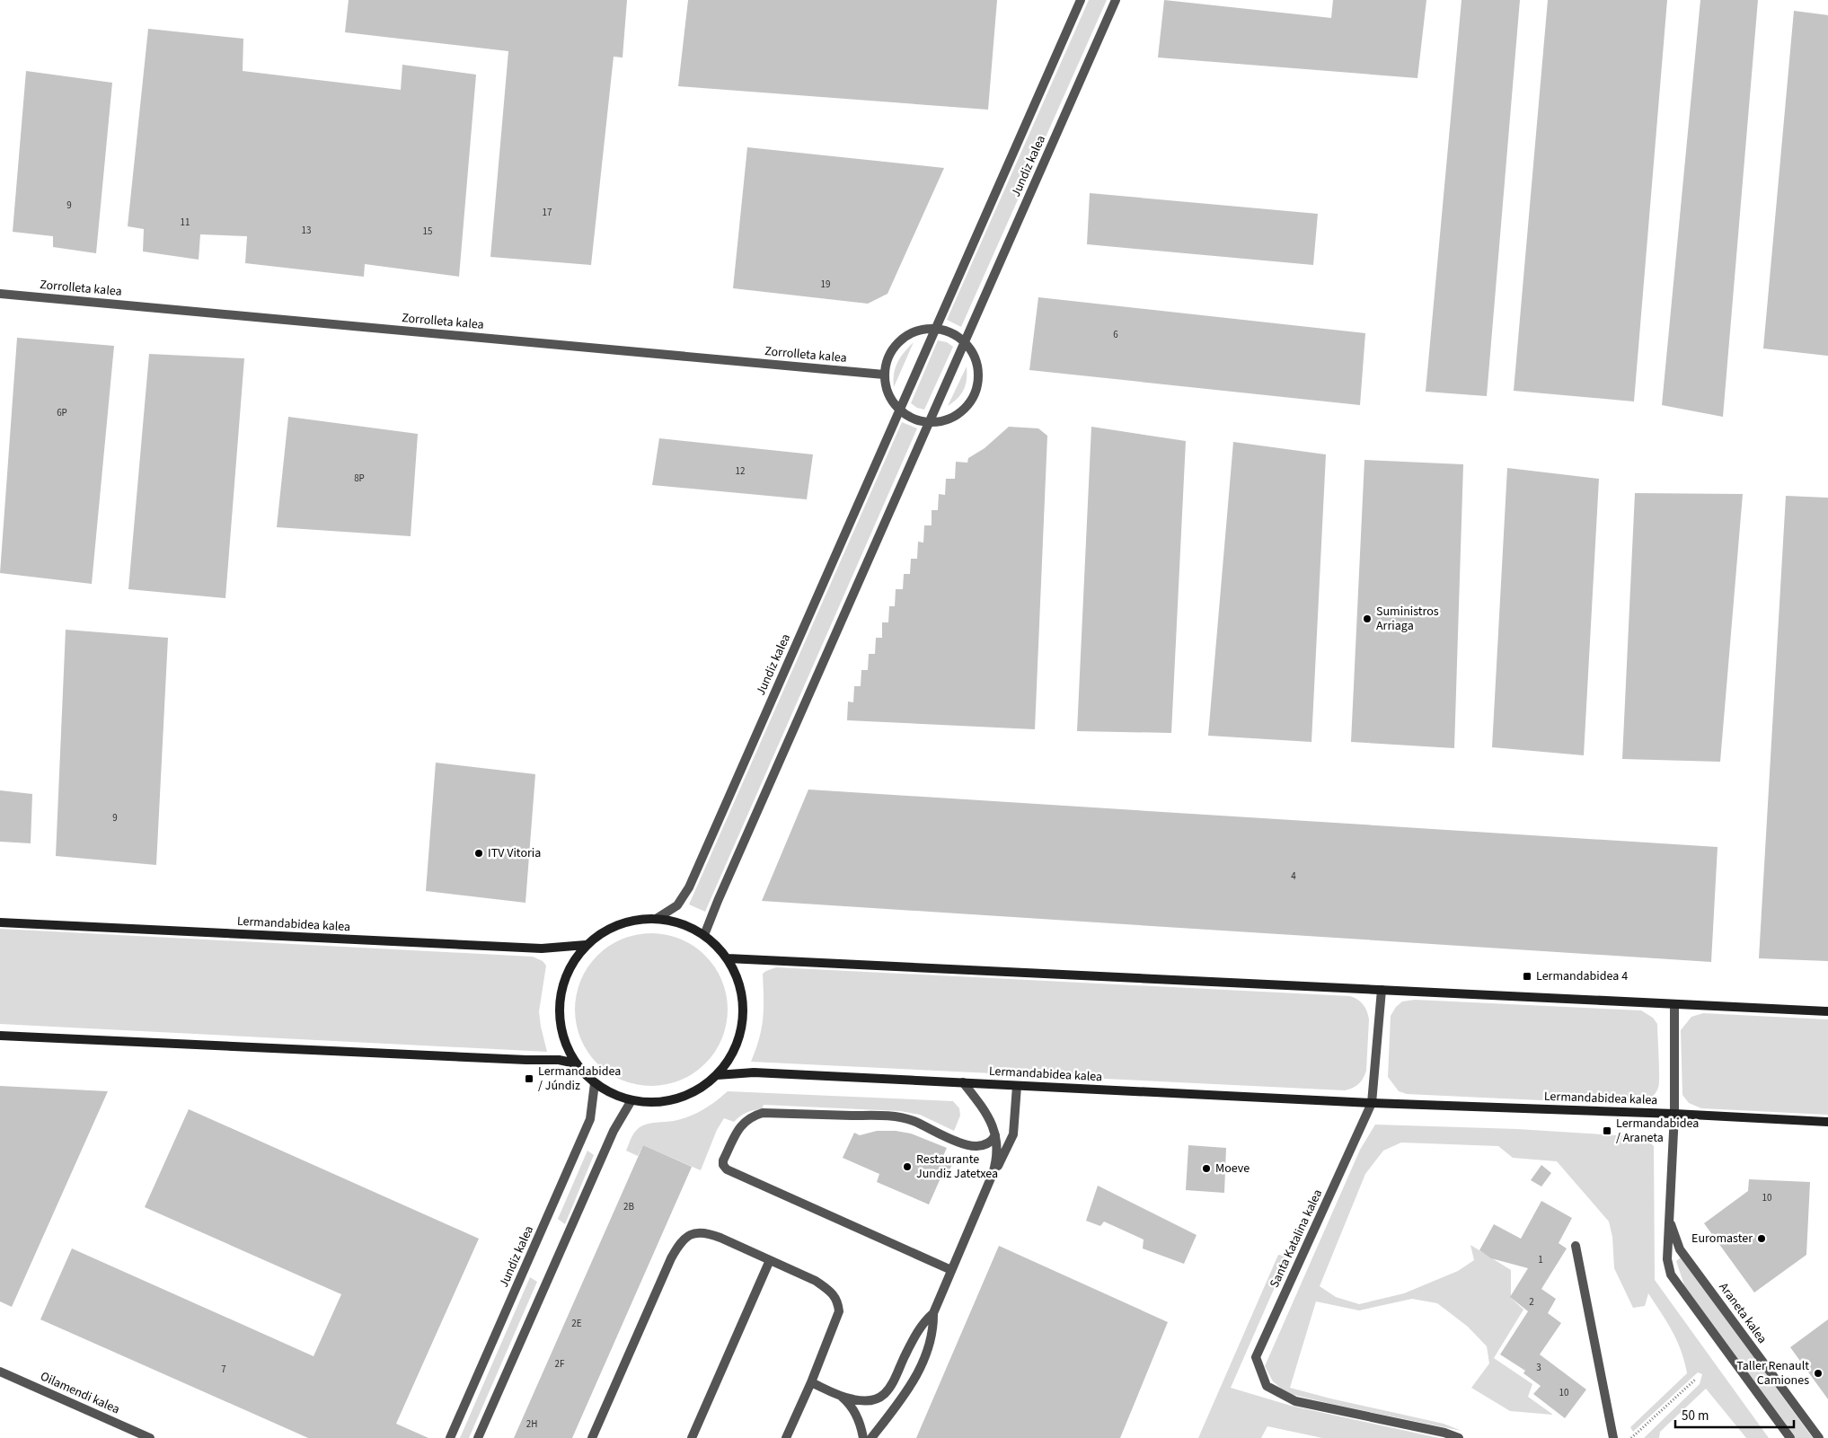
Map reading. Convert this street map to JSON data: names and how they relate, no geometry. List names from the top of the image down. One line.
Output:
{"streets":{"street":["Jundiz kalea","Zorrolleta kalea","Lermandabidea kalea","Santa Katalina kalea","Araneta kalea","Oilamendi kalea"]},"crossings":[["Lermandabidea kalea","Santa Katalina kalea"],["Lermandabidea kalea","Araneta kalea"]],"places":{"other":["Suministros Arriaga","ITV Vitoria","Restaurante Jundiz Jatetxea","Moeve","Euromaster","Taller Renault Camiones"],"transit":["Lermandabidea 4","Lermandabidea / Júndiz","Lermandabidea / Araneta"]},"house_numbers":["9","17","11","13","15","19","6","6P","12","8P","9","4","10","2B","1","2","2E","2F","3","7","10","2H"],"scale_bar":"50 m"}
